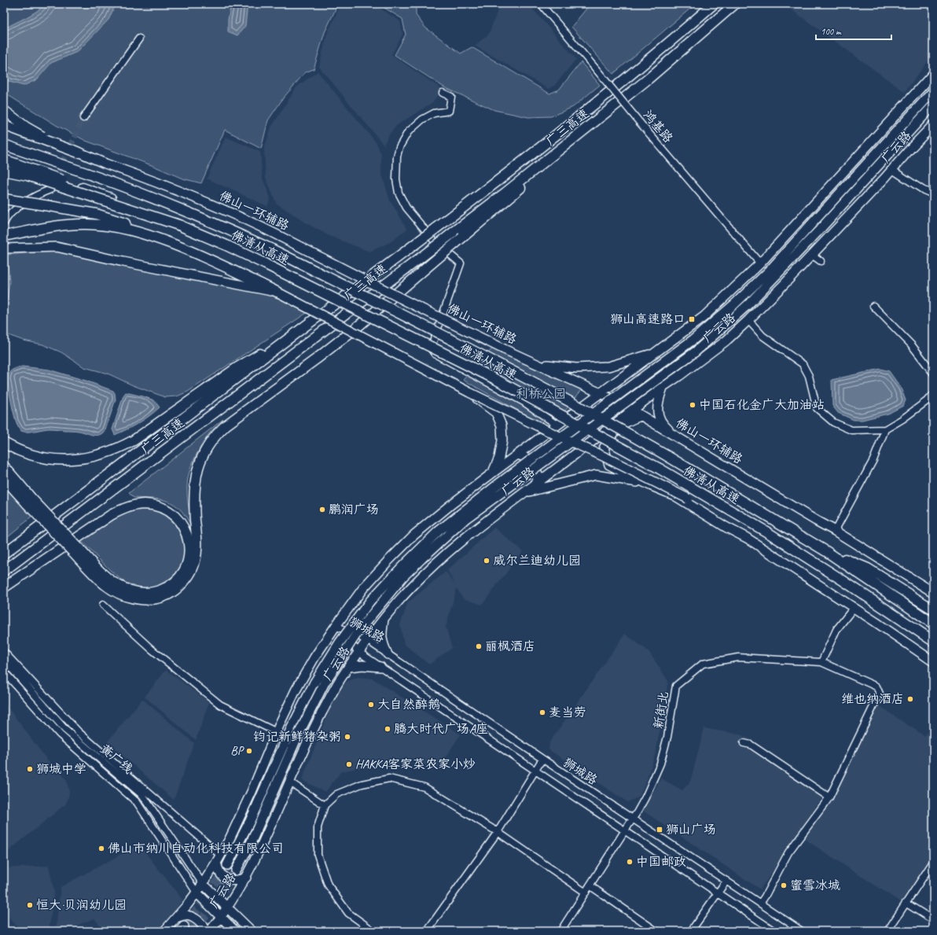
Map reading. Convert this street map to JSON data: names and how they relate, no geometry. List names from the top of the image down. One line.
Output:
{"streets":{"highway":["广三高速","佛清从高速"],"main road":["广云路","佛山一环辅路"],"street":["鸿基路","狮城路","新街北","黄广线"]},"crossings":[["鸿基路","广云路"],["广云路","佛山一环辅路"],["广云路","狮城路"],["广云路","黄广线"],["狮城路","新街北"]],"parks":["利桥公园"],"places":{"transit":["狮山高速路口","狮山广场"],"other":["中国石化金广大加油站","鹏润广场","威尔兰迪幼儿园","丽枫酒店","维也纳酒店","大自然醉鹅","麦当劳","腾大时代广场A座","钧记新鲜猪杂粥","BP","HAKKA客家菜农家小炒","狮城中学","佛山市纳川自动化科技有限公司","中国邮政","蜜雪冰城","恒大·贝润幼儿园"]},"scale_bar":"100 m"}
